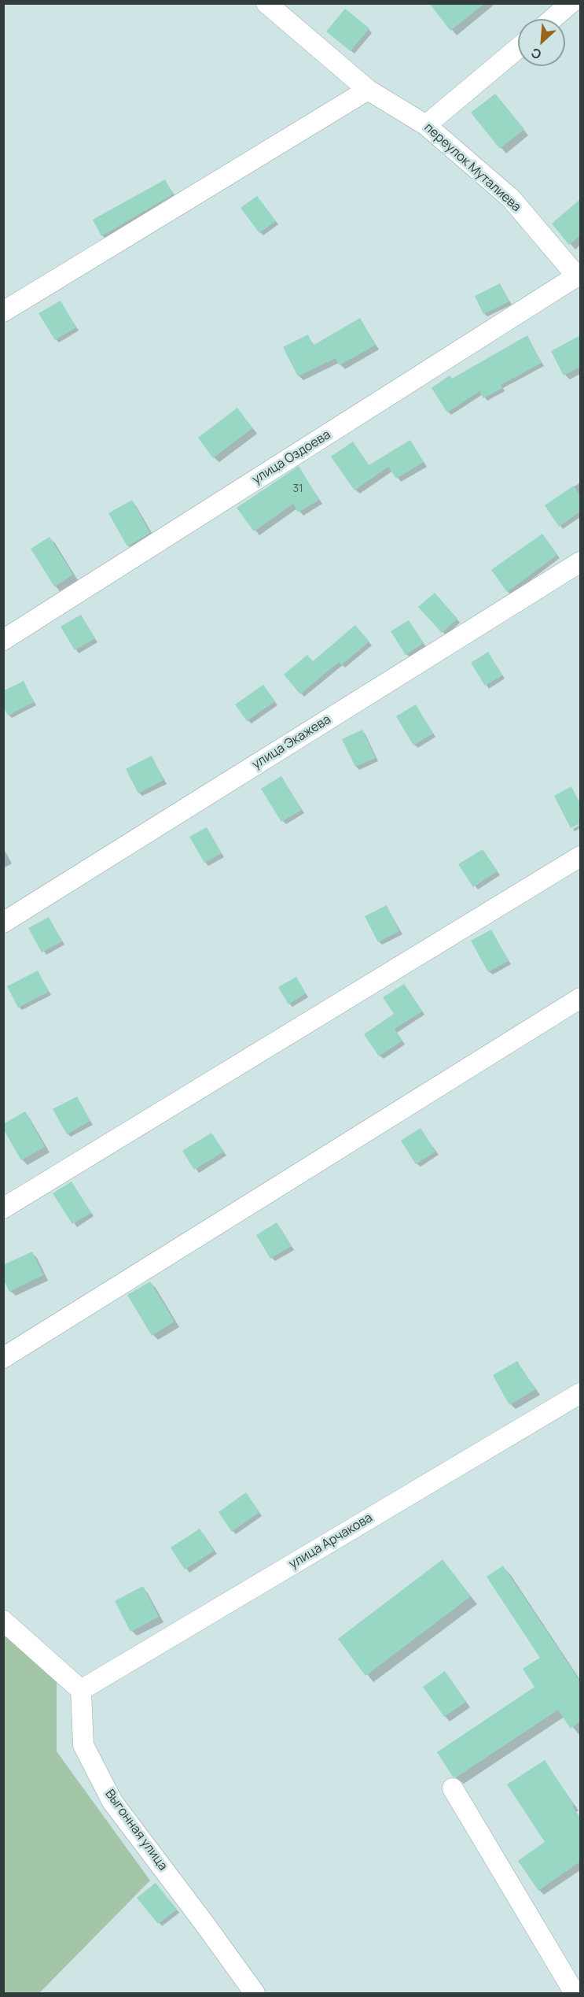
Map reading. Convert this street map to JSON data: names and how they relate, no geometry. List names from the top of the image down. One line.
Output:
{"streets":{"street":["переулок Муталиева","улица Оздоева","улица Экажева","улица Арчакова","Выгонная улица"]},"crossings":[["переулок Муталиева","улица Оздоева"],["улица Арчакова","Выгонная улица"]],"house_numbers":["31"],"north":"bottom left"}
